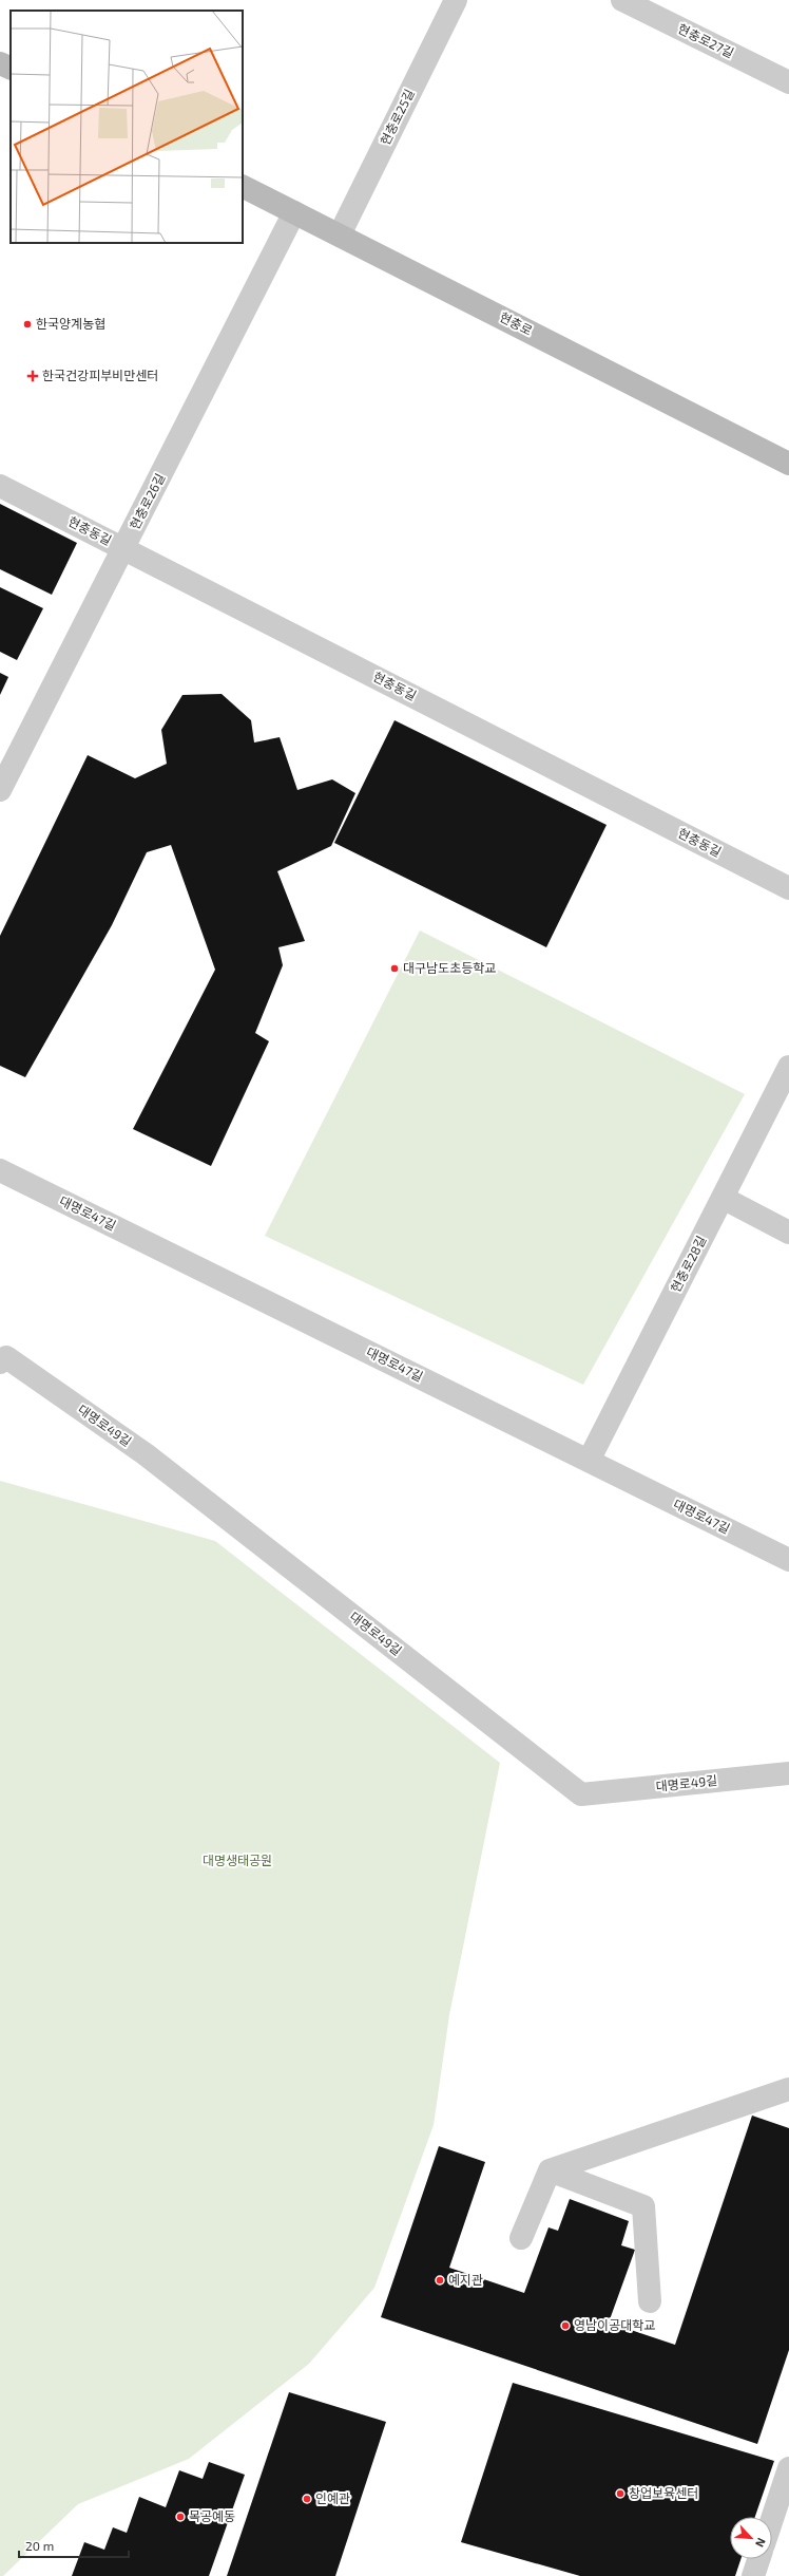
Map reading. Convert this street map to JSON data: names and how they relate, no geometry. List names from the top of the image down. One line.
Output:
{"streets":{"main road":["현충로"],"street":["현충로27길","현충로25길","현충로26길","현충동길","대명로47길","현충로28길","대명로49길"]},"crossings":[["현충로25길","현충로"],["현충로","현충로26길"],["현충로26길","현충동길"],["대명로47길","현충로28길"]],"parks":["대명생태공원"],"places":{"other":["한국양계농협","대구남도초등학교","예지관","영남이공대학교","창업보육센터","인예관","목공예동"],"health":["한국건강피부비만센터"]},"scale_bar":"20 m","north":"bottom right"}
